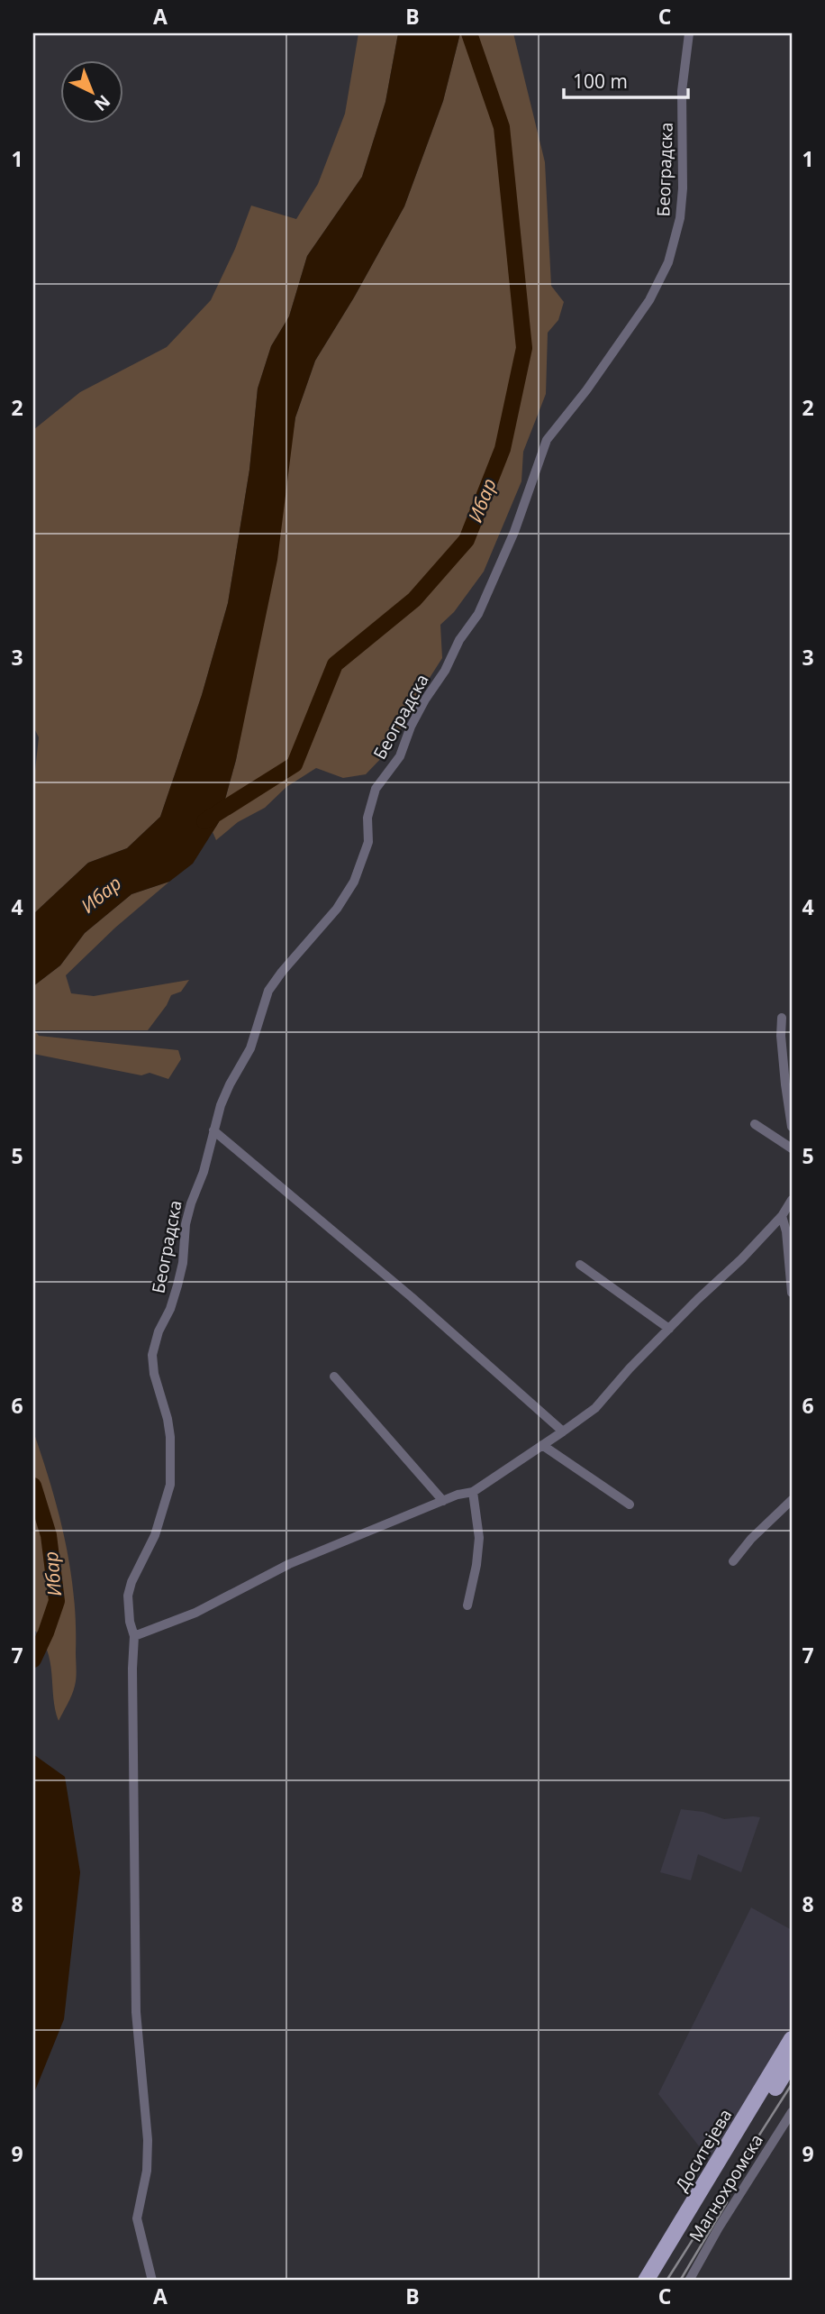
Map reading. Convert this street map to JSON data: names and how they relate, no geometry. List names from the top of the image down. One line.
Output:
{"streets":{"main road":["Доситејева"],"street":["Београдска","Магнохромска"]},"water":["Ибар"],"scale_bar":"100 m","north":"bottom right","grid":{"columns":["A","B","C"],"rows":["1","2","3","4","5","6","7","8","9"]}}
